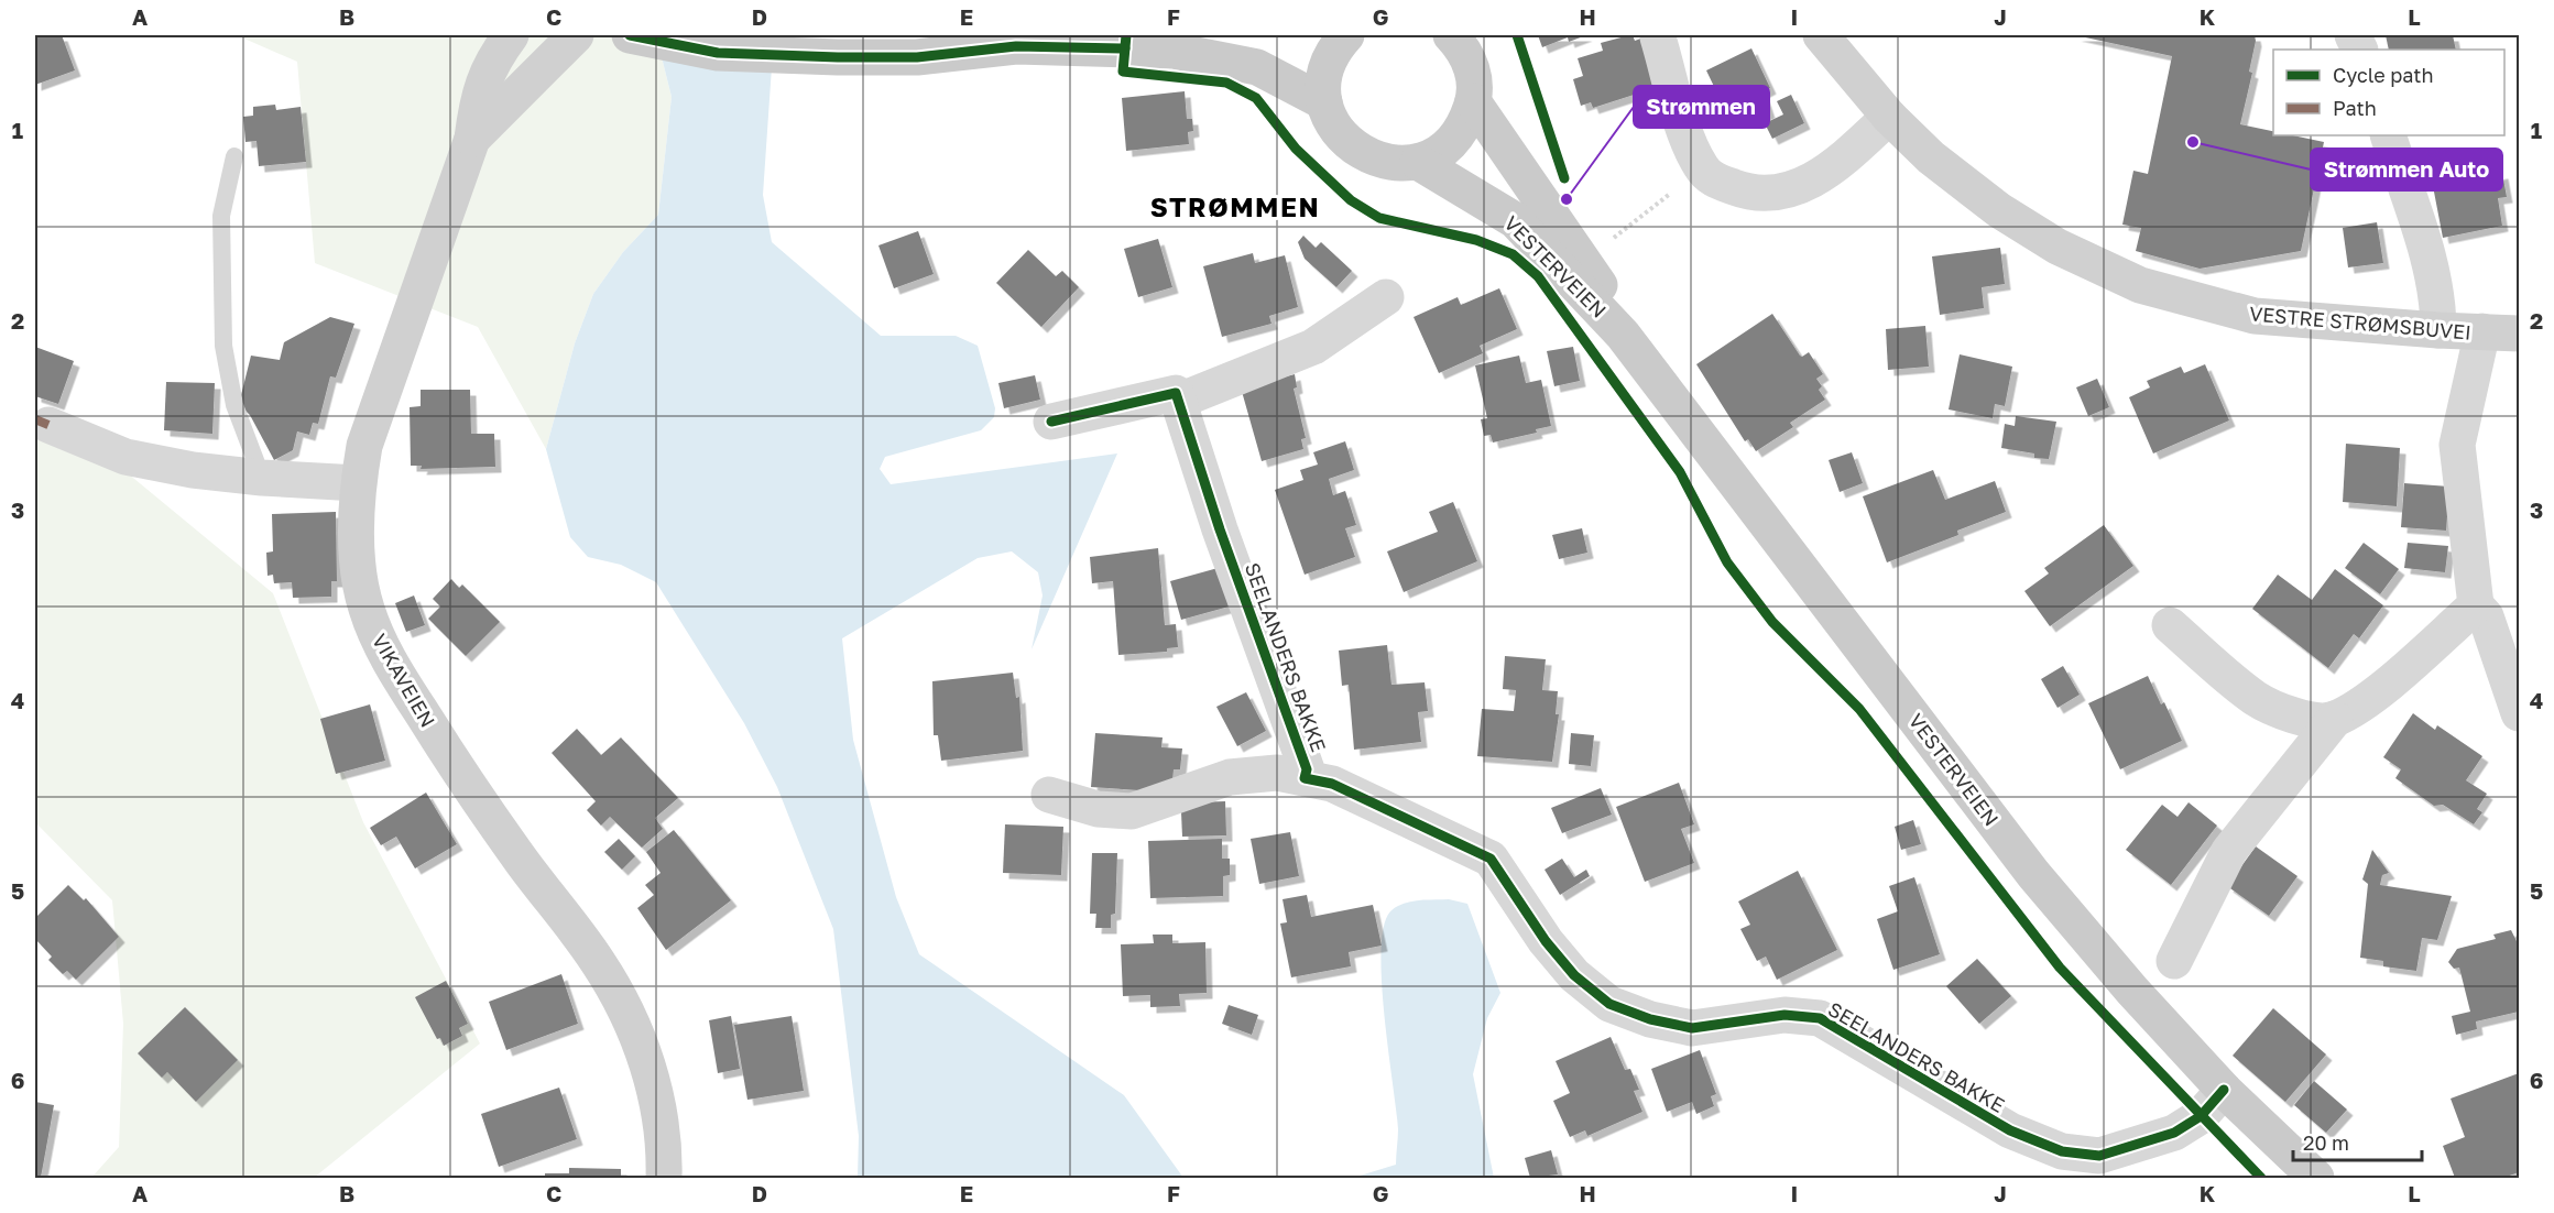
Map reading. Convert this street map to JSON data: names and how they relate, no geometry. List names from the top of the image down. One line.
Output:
{"streets":{"main road":["VESTERVEIEN","VESTRE STRØMSBUVEI","VIKAVEIEN"],"street":["SEELANDERS BAKKE"]},"crossings":[["VESTERVEIEN","SEELANDERS BAKKE"]],"districts":["STRØMMEN"],"places":["Strømmen Auto","Strømmen"],"legend":["Cycle path","Path"],"scale_bar":"20 m","grid":{"columns":["A","B","C","D","E","F","G","H","I","J","K","L"],"rows":["1","2","3","4","5","6"]}}
